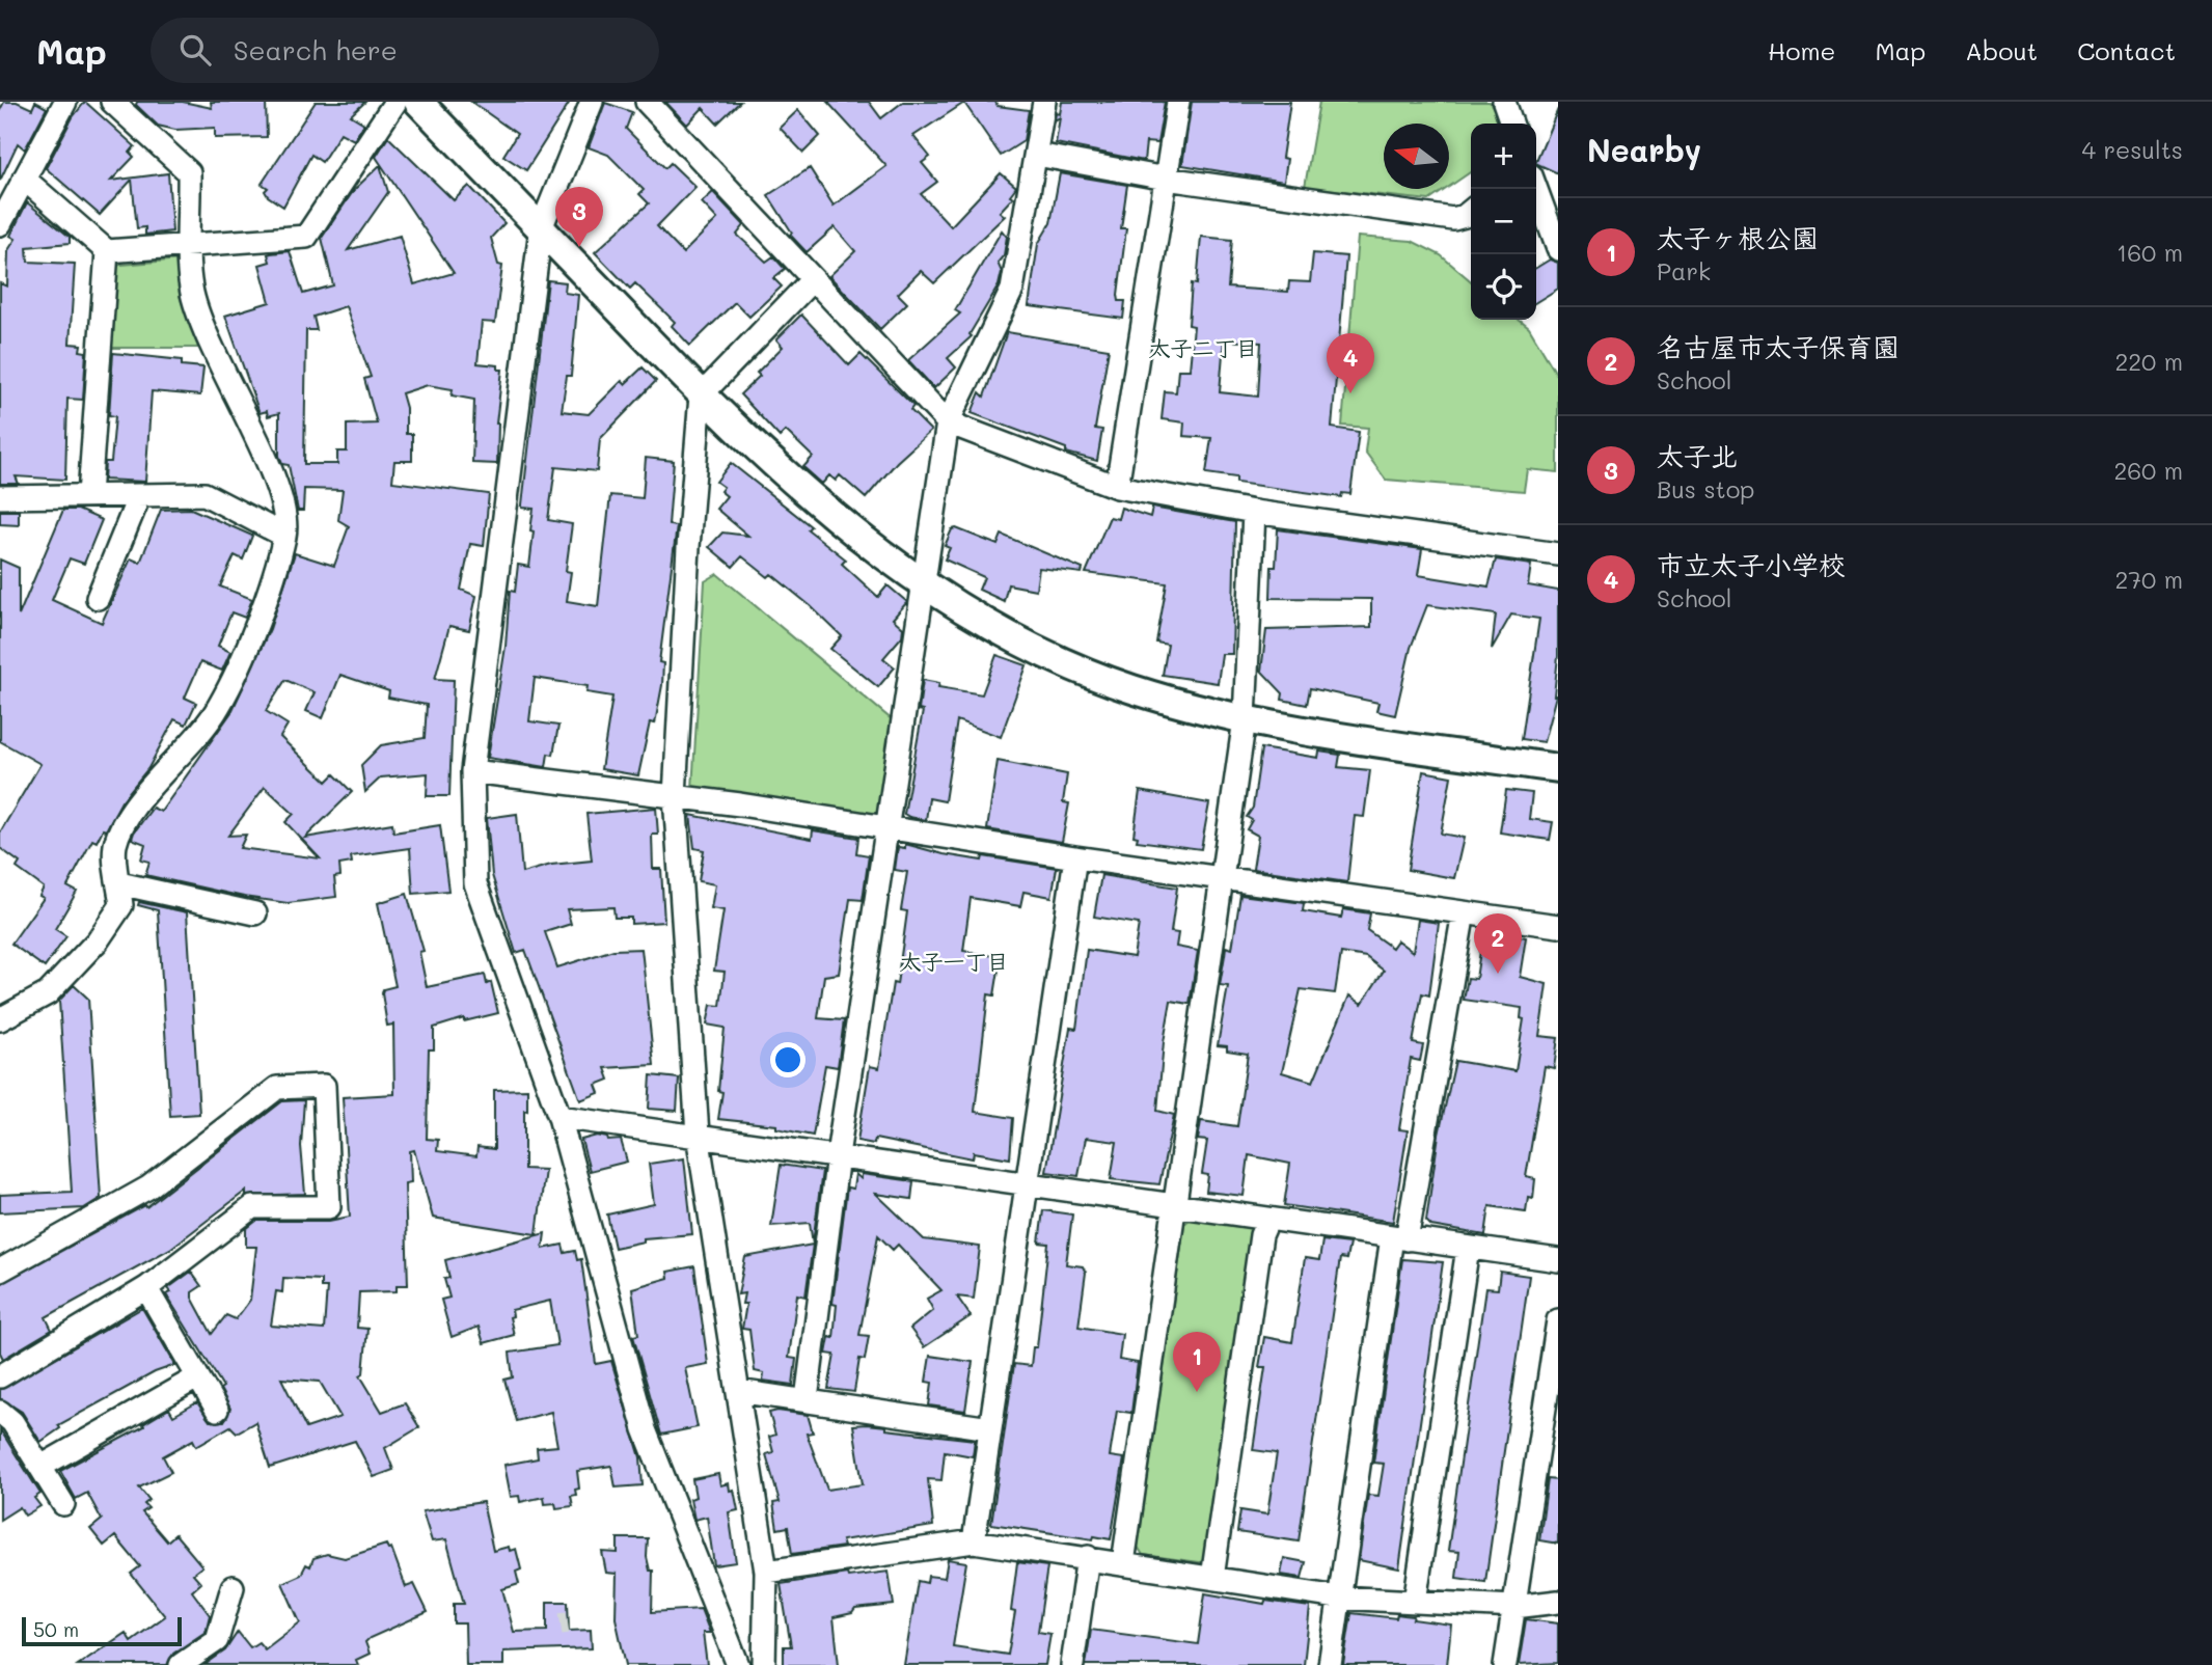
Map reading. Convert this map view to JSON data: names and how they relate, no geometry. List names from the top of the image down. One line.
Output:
{"districts":["太子二丁目","太子一丁目"],"scale_bar":"50 m","north":"left","page":{"header":"Map","search":"Search here","nav":["Home","Map","About","Contact"],"heading":["Nearby","4 results"],"map_buttons":["+","−"],"pins":["3","4","2","1"],"list":[{"mark":"1","name":"太子ヶ根公園","note":"Park","value":"160 m"},{"mark":"2","name":"名古屋市太子保育園","note":"School","value":"220 m"},{"mark":"3","name":"太子北","note":"Bus stop","value":"260 m"},{"mark":"4","name":"市立太子小学校","note":"School","value":"270 m"}],"scale":"50 m"}}
